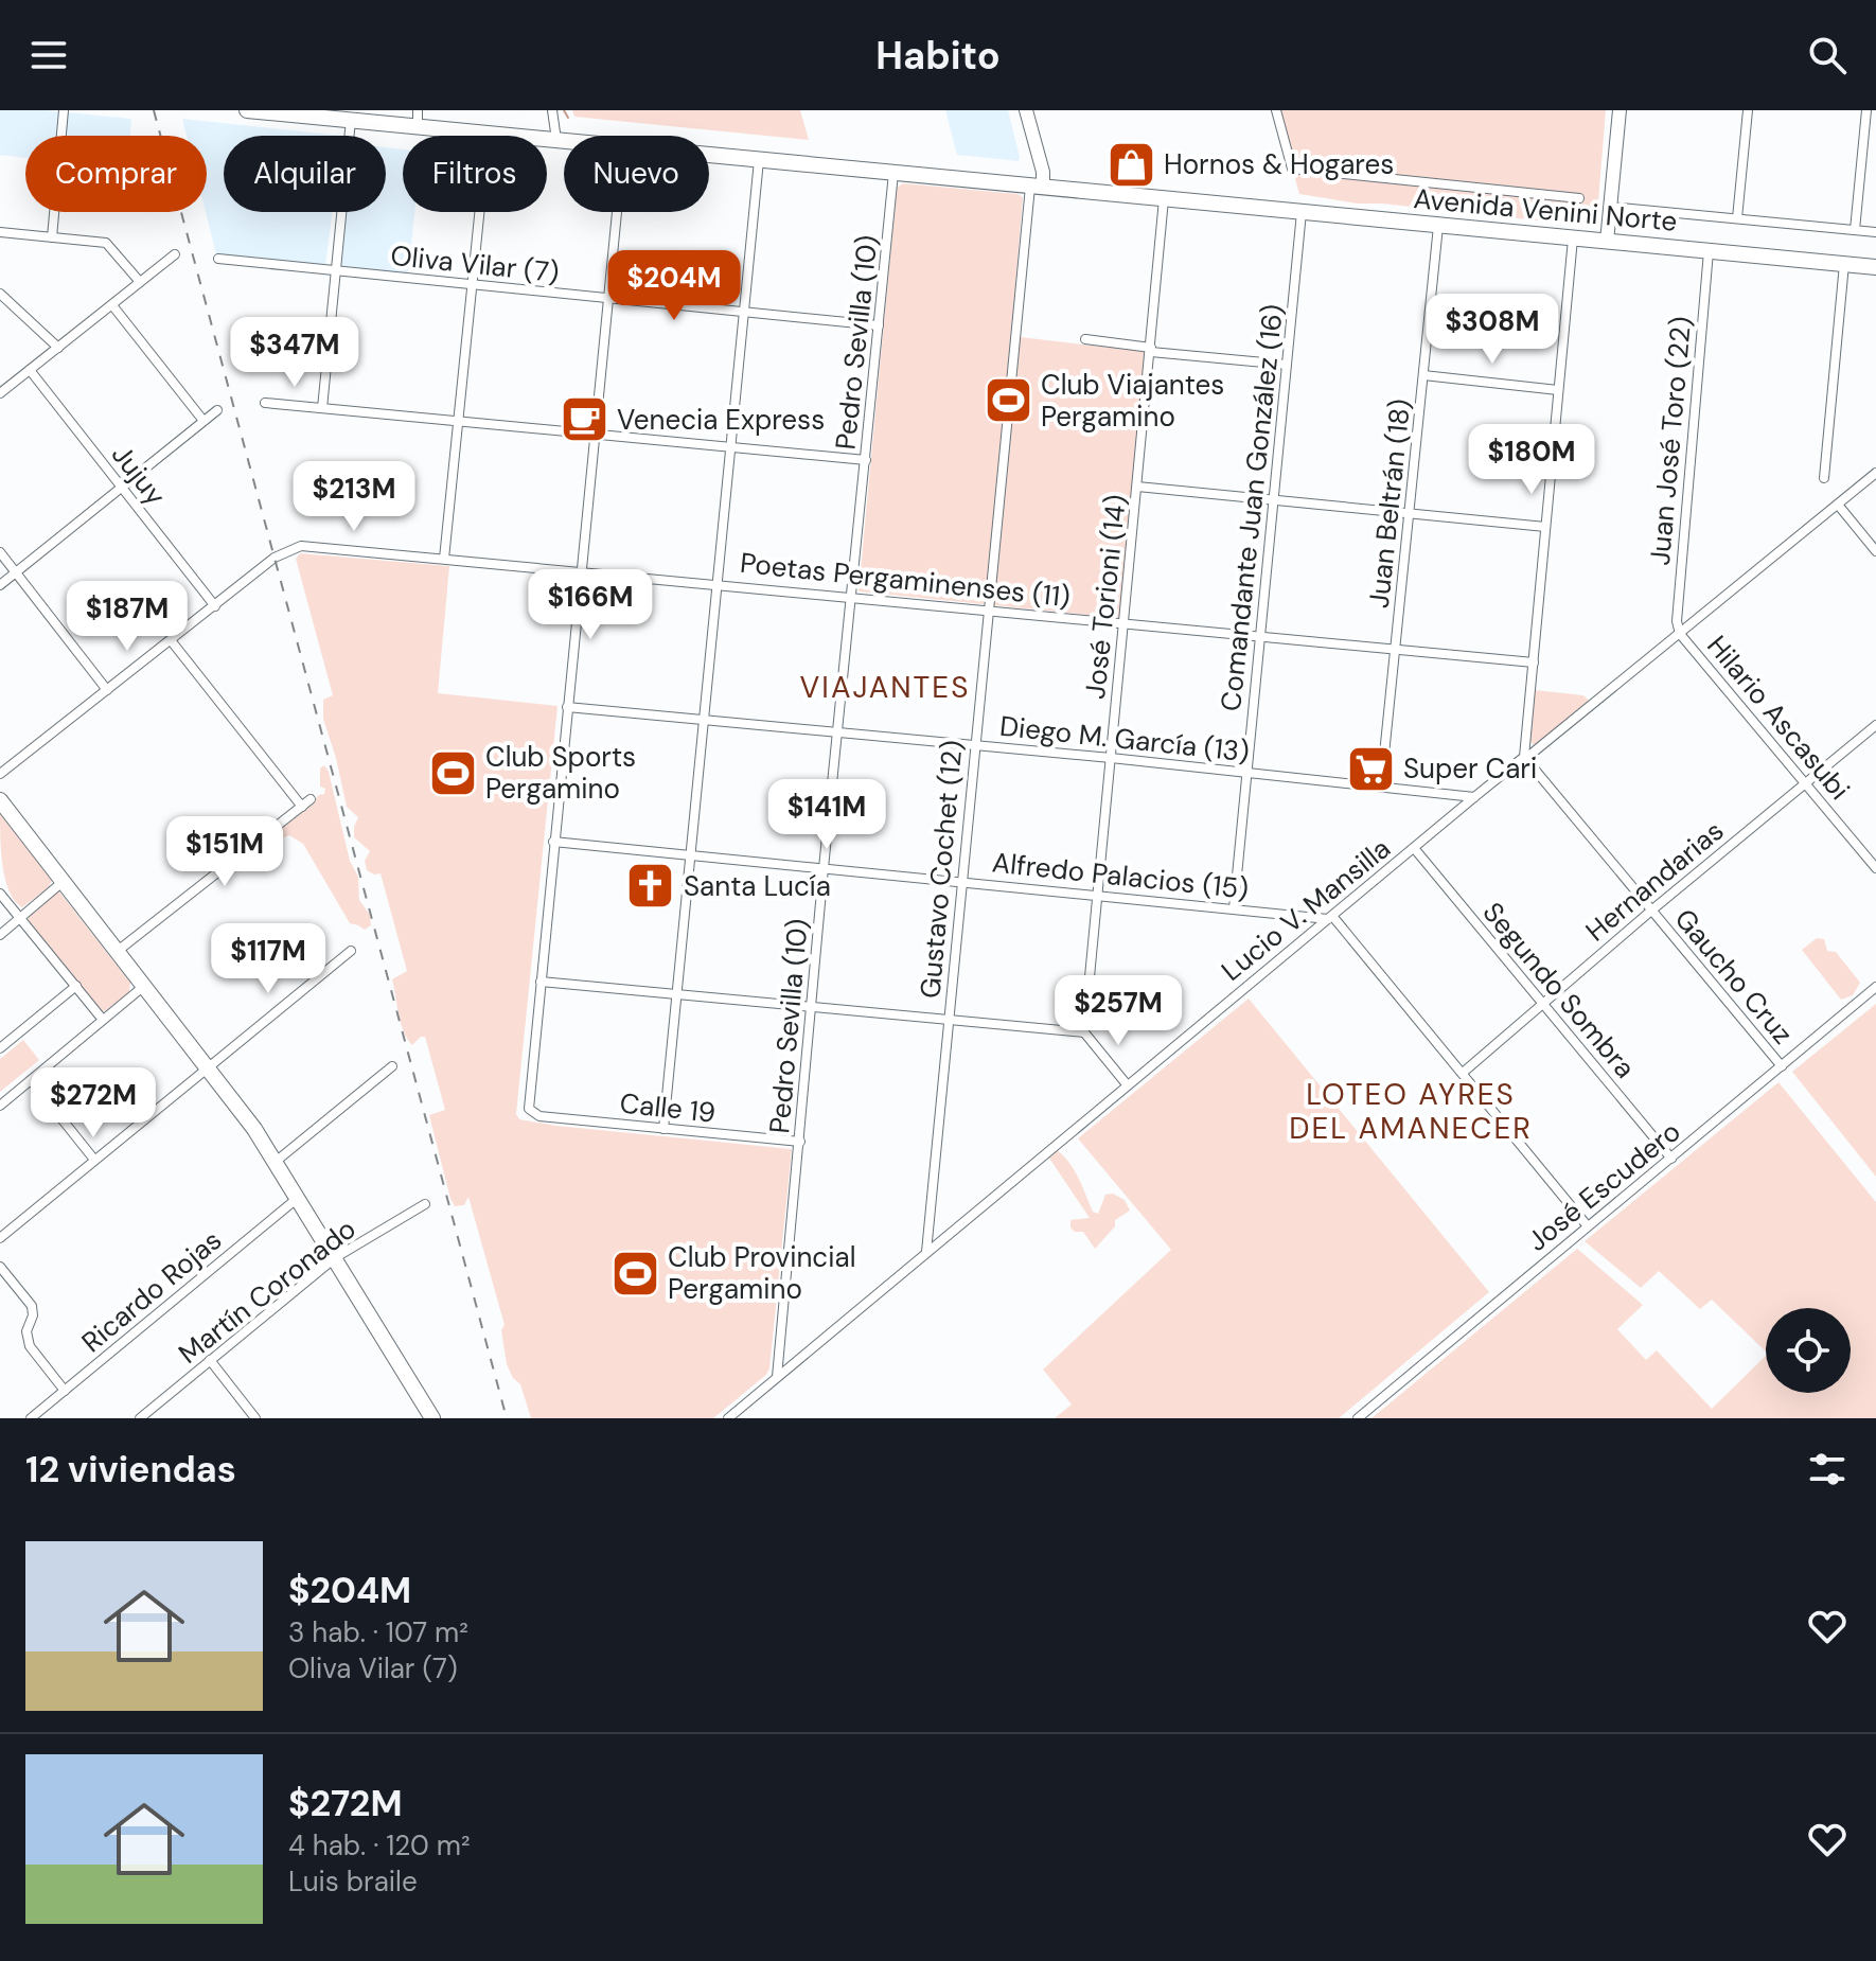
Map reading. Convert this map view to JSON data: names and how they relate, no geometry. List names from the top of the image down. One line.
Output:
{"streets":{"main road":["Avenida Venini Norte"],"street":["Oliva Vilar (7)","Pedro Sevilla (10)","Juan José Toro (22)","Jujuy","Juan Beltrán (18)","Comandante Juan González (16)","Poetas Pergaminenses (11)","José Torioni (14)","Hilario Ascasubi","Diego M. García (13)","Gustavo Cochet (12)","Alfredo Palacios (15)","Hernandarias","Lucio V. Mansilla","Gaucho Cruz","Segundo Sombra","Calle 19","José Escudero","Ricardo Rojas","Martín Coronado"]},"crossings":[["Avenida Venini Norte","Pedro Sevilla (10)"],["Avenida Venini Norte","Juan José Toro (22)"],["Avenida Venini Norte","Juan Beltrán (18)"],["Avenida Venini Norte","Comandante Juan González (16)"],["Avenida Venini Norte","José Torioni (14)"],["Avenida Venini Norte","Gustavo Cochet (12)"],["Oliva Vilar (7)","Pedro Sevilla (10)"],["Pedro Sevilla (10)","Poetas Pergaminenses (11)"],["Pedro Sevilla (10)","Diego M. García (13)"],["Pedro Sevilla (10)","Alfredo Palacios (15)"],["Pedro Sevilla (10)","Lucio V. Mansilla"],["Pedro Sevilla (10)","Calle 19"],["Juan José Toro (22)","Hilario Ascasubi"],["Juan José Toro (22)","Lucio V. Mansilla"],["Jujuy","Poetas Pergaminenses (11)"],["Juan Beltrán (18)","Poetas Pergaminenses (11)"],["Juan Beltrán (18)","Diego M. García (13)"],["Comandante Juan González (16)","Poetas Pergaminenses (11)"],["Comandante Juan González (16)","Diego M. García (13)"],["Comandante Juan González (16)","Alfredo Palacios (15)"],["Poetas Pergaminenses (11)","José Torioni (14)"],["Poetas Pergaminenses (11)","Gustavo Cochet (12)"],["José Torioni (14)","Diego M. García (13)"],["José Torioni (14)","Alfredo Palacios (15)"],["Hilario Ascasubi","Hernandarias"],["Hilario Ascasubi","Lucio V. Mansilla"],["Diego M. García (13)","Gustavo Cochet (12)"],["Diego M. García (13)","Lucio V. Mansilla"],["Gustavo Cochet (12)","Alfredo Palacios (15)"],["Gustavo Cochet (12)","Lucio V. Mansilla"],["Alfredo Palacios (15)","Lucio V. Mansilla"],["Hernandarias","Gaucho Cruz"],["Hernandarias","Segundo Sombra"],["Lucio V. Mansilla","Gaucho Cruz"],["Lucio V. Mansilla","Segundo Sombra"],["Gaucho Cruz","José Escudero"],["Segundo Sombra","José Escudero"]],"districts":["VIAJANTES","LOTEO AYRES DEL AMANECER"],"places":{"shop":["Hornos & Hogares"],"sports":["Club Viajantes Pergamino","Club Sports Pergamino","Club Provincial Pergamino"],"cafe":["Venecia Express"],"supermarket":["Super Cari"],"church":["Santa Lucía"]},"page":{"header":"Habito","chip":["Comprar","Alquilar","Filtros","Nuevo"],"price":["$204M","$308M","$347M","$180M","$213M","$166M","$187M","$141M","$151M","$117M","$257M","$272M"],"heading":"12 viviendas","list":[{"name":"$204M","note":"3 hab. · 107 m² · Oliva Vilar (7)"},{"name":"$272M","note":"4 hab. · 120 m² · Luis braile"}]}}
